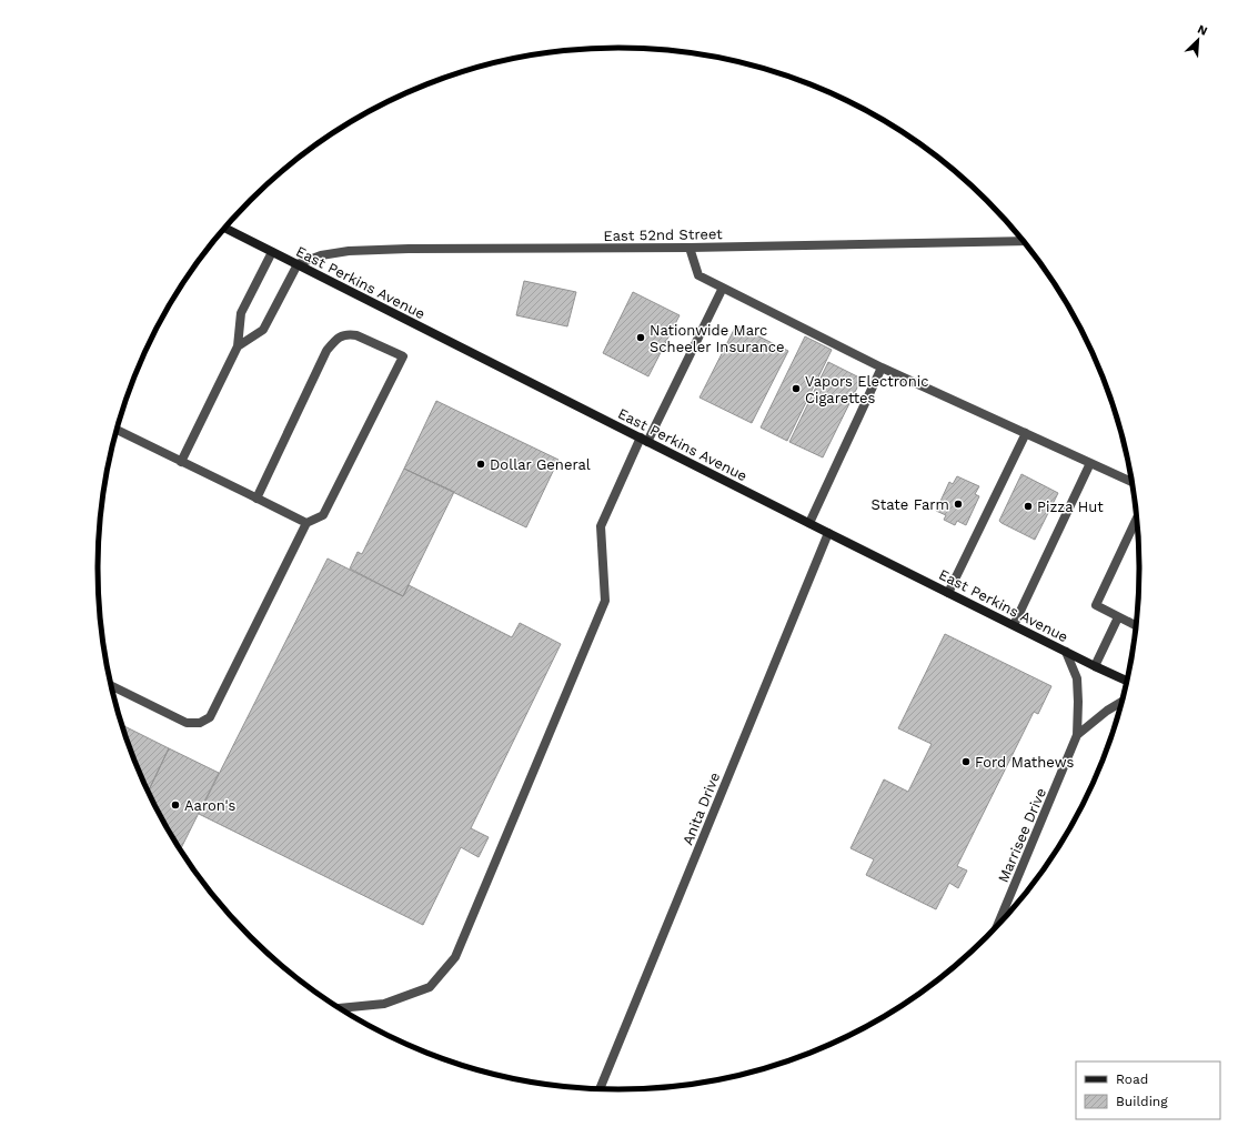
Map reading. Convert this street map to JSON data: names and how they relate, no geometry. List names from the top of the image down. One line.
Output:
{"streets":{"main road":["East Perkins Avenue"],"street":["East 52nd Street","Anita Drive","Marrisee Drive"]},"crossings":[["East 52nd Street","East Perkins Avenue"],["East Perkins Avenue","Anita Drive"],["East Perkins Avenue","Marrisee Drive"]],"places":["Nationwide Marc Scheeler Insurance","Vapors Electronic Cigarettes","Dollar General","State Farm","Pizza Hut","Ford Mathews","Aaron's"],"legend":["Road","Building"],"north":"top right"}
